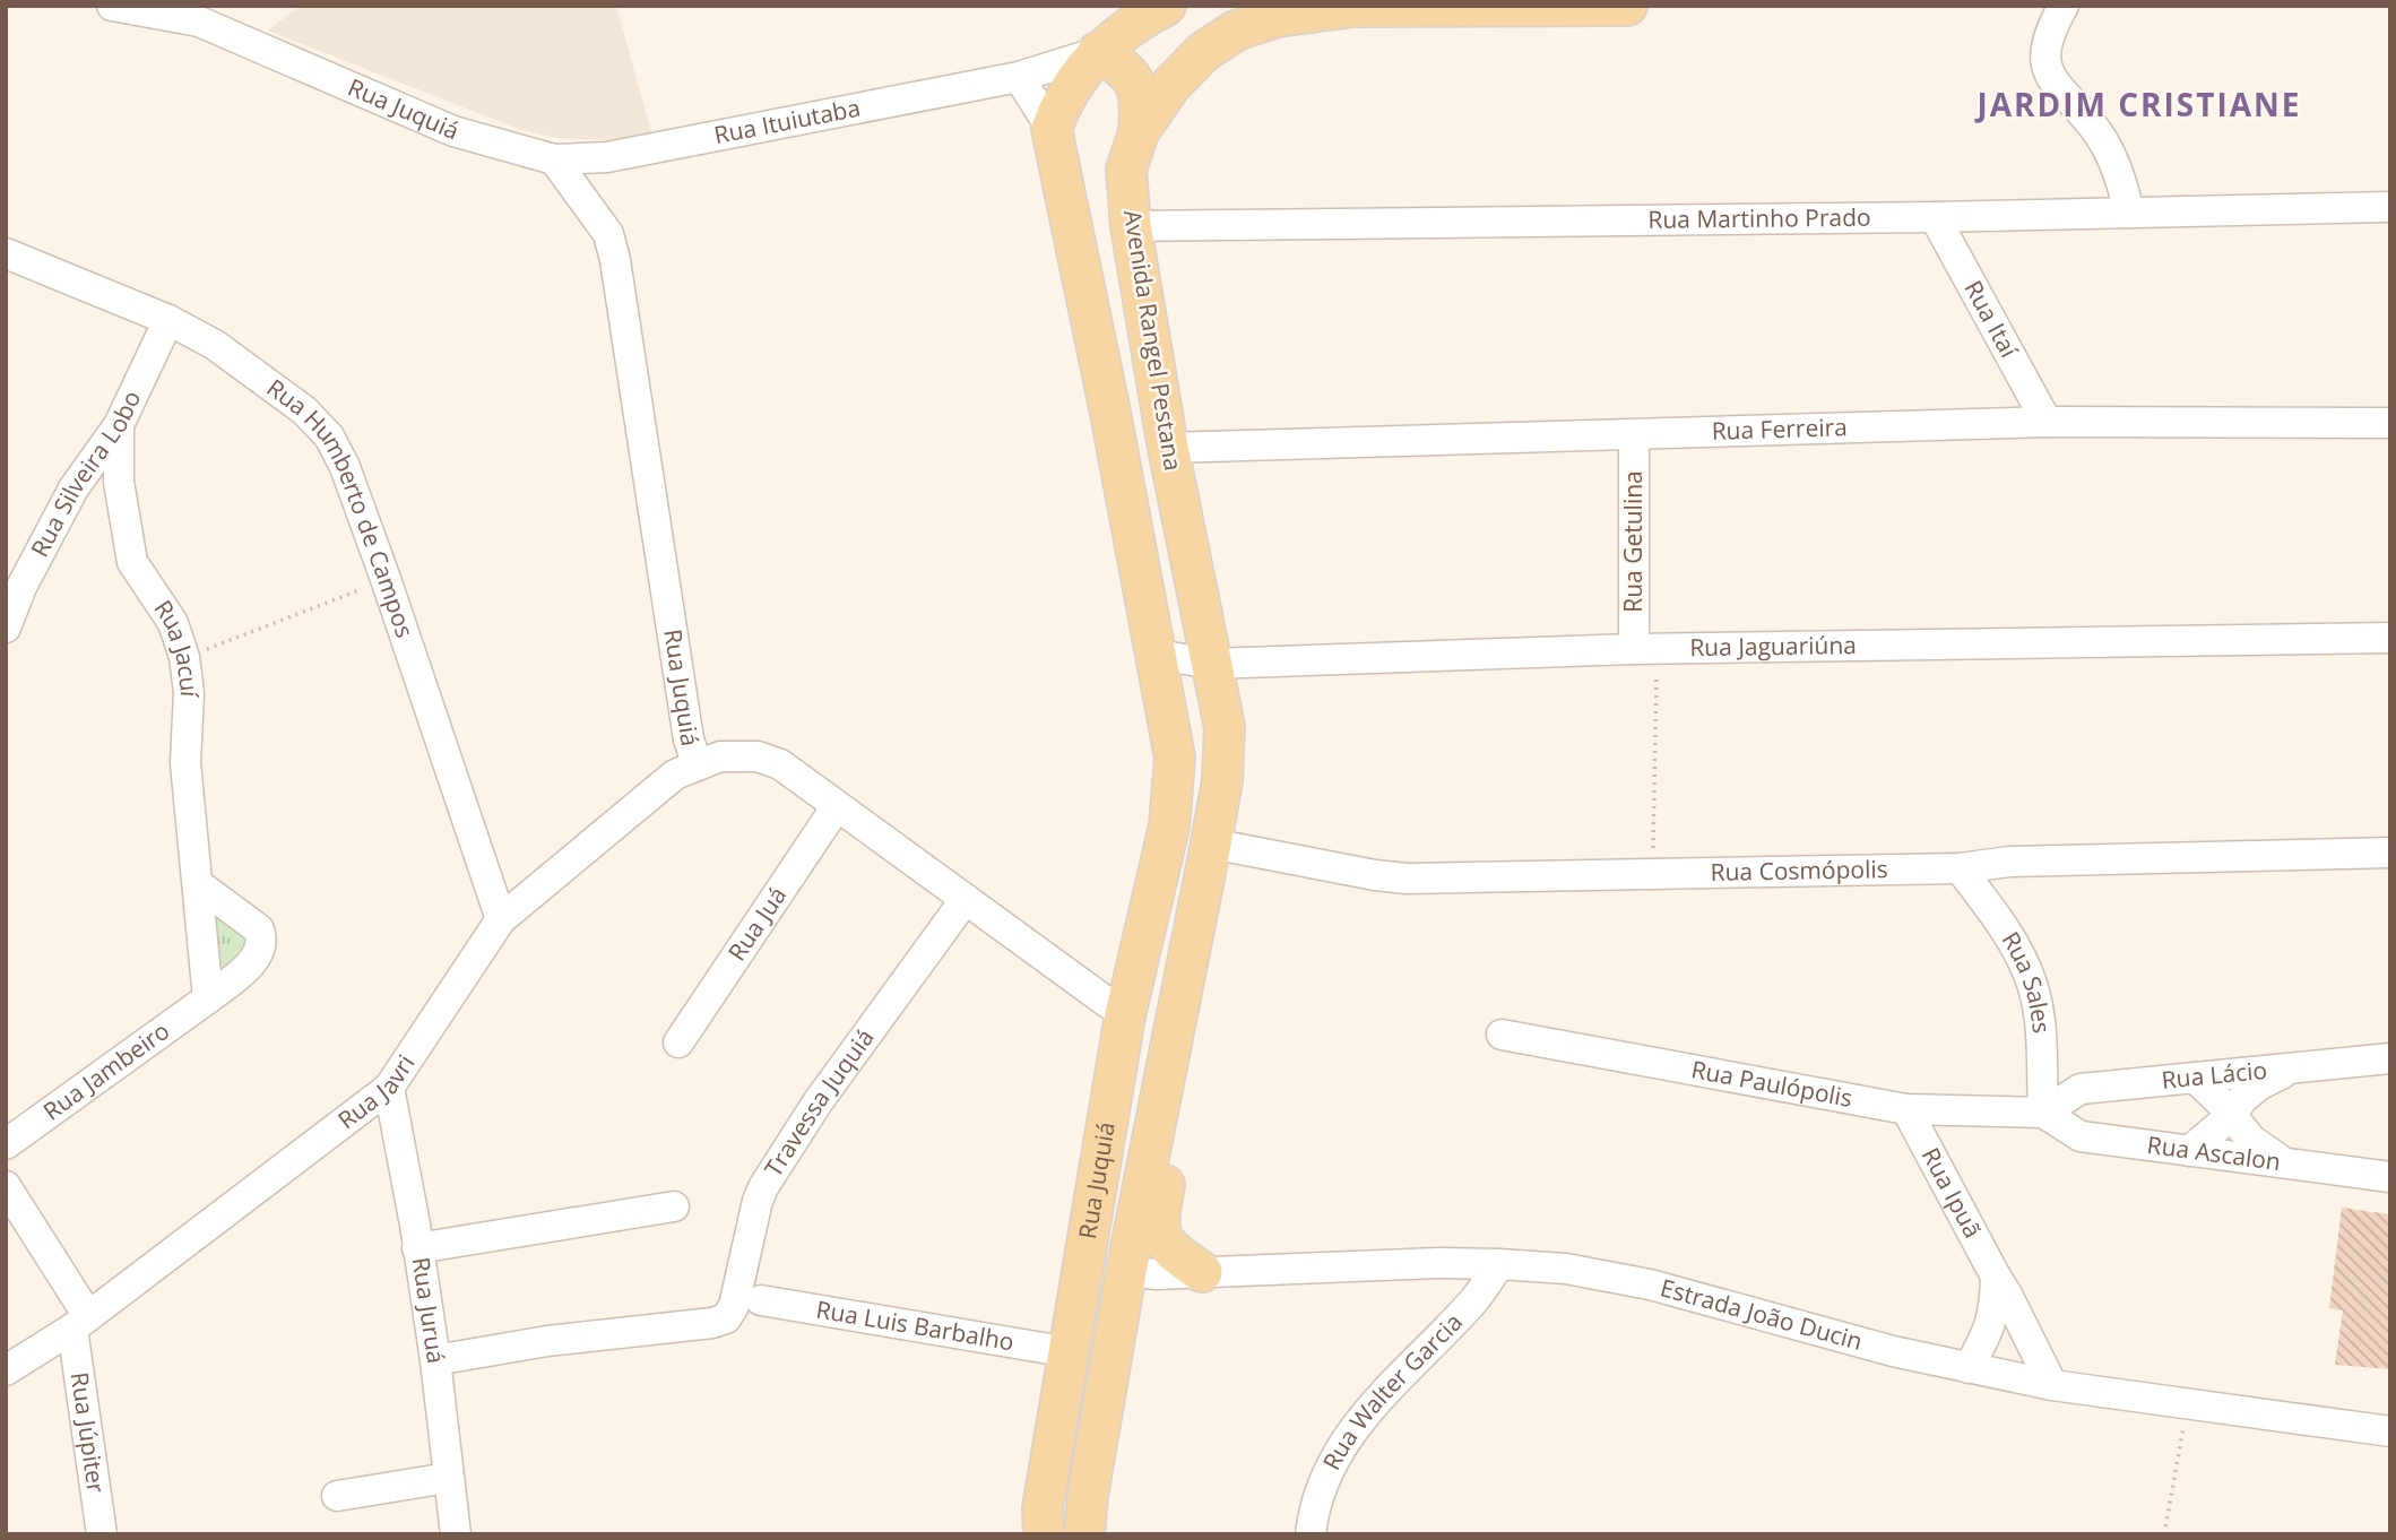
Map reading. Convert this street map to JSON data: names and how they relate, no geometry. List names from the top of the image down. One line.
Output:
{"streets":{"main road":["Rua Juquiá","Avenida Rangel Pestana"],"street":["Rua Ituiutaba","Rua Martinho Prado","Rua Itaí","Rua Ferreira","Rua Silveira Lobo","Rua Humberto de Campos","Rua Getulina","Rua Jaguariúna","Rua Jacuí","Rua Cosmópolis","Rua Juá","Rua Sales","Rua Jambeiro","Rua Lácio","Rua Paulópolis","Rua Javri","Travessa Juquiá","Rua Ascalon","Rua Ipuã","Rua Juruá","Estrada João Ducin","Rua Luis Barbalho","Rua Walter Garcia","Rua Júpiter"]},"crossings":[["Rua Juquiá","Rua Ituiutaba"],["Rua Juquiá","Avenida Rangel Pestana"],["Rua Juquiá","Rua Juá"],["Rua Juquiá","Rua Javri"],["Rua Juquiá","Travessa Juquiá"],["Rua Juquiá","Estrada João Ducin"],["Rua Juquiá","Rua Luis Barbalho"],["Rua Martinho Prado","Rua Itaí"],["Rua Martinho Prado","Avenida Rangel Pestana"],["Rua Itaí","Rua Ferreira"],["Avenida Rangel Pestana","Rua Ferreira"],["Avenida Rangel Pestana","Rua Jaguariúna"],["Avenida Rangel Pestana","Rua Cosmópolis"],["Rua Ferreira","Rua Getulina"],["Rua Silveira Lobo","Rua Humberto de Campos"],["Rua Silveira Lobo","Rua Jacuí"],["Rua Humberto de Campos","Rua Javri"],["Rua Getulina","Rua Jaguariúna"],["Rua Jacuí","Rua Jambeiro"],["Rua Cosmópolis","Rua Sales"],["Rua Sales","Rua Lácio"],["Rua Sales","Rua Paulópolis"],["Rua Sales","Rua Ascalon"],["Rua Lácio","Rua Paulópolis"],["Rua Lácio","Rua Ascalon"],["Rua Paulópolis","Rua Ascalon"],["Rua Paulópolis","Rua Ipuã"],["Rua Javri","Rua Juruá"],["Rua Javri","Rua Júpiter"],["Travessa Juquiá","Rua Juruá"],["Rua Ipuã","Estrada João Ducin"],["Estrada João Ducin","Rua Walter Garcia"]],"districts":["JARDIM CRISTIANE"]}
